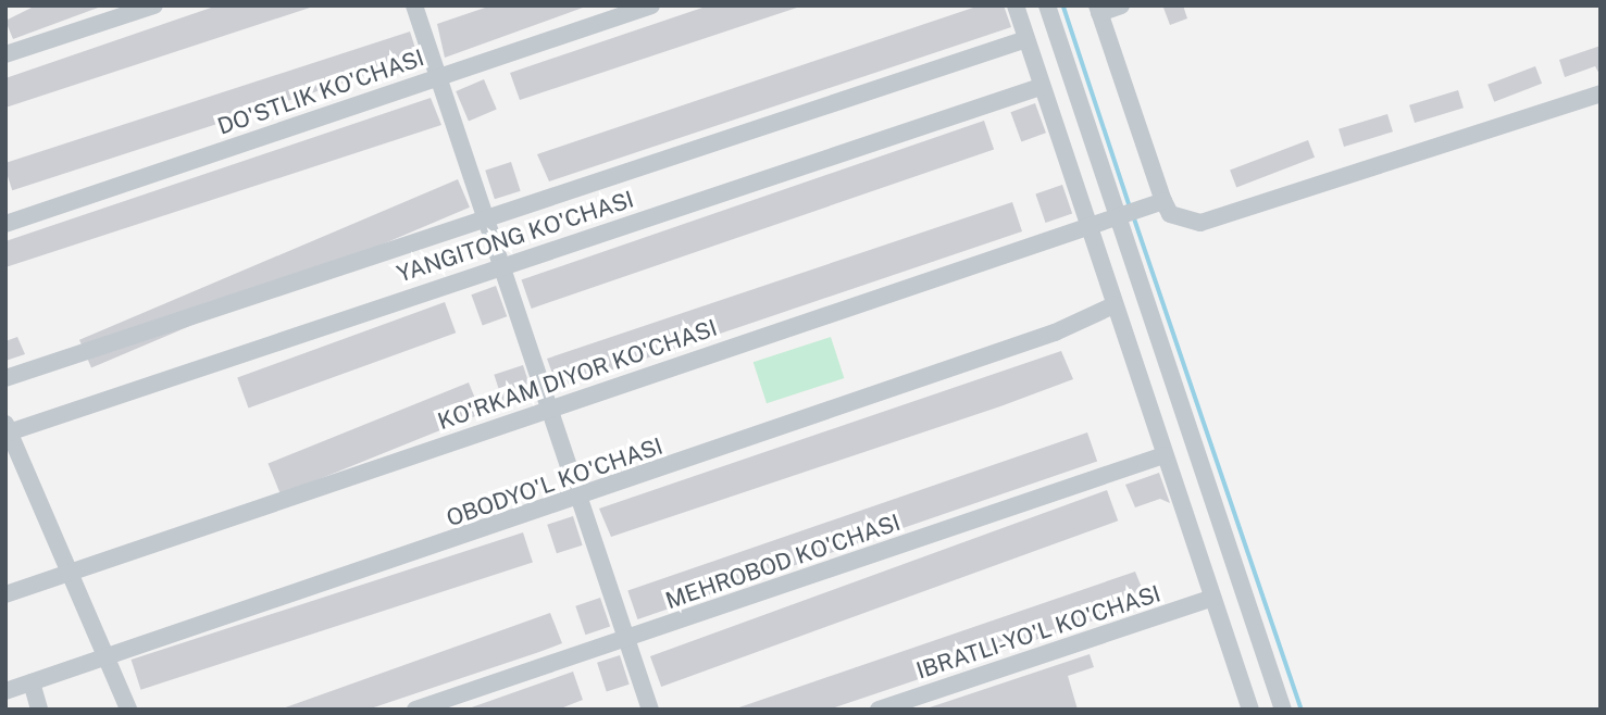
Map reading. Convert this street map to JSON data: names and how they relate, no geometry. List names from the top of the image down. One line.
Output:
{"streets":{"street":["DO'STLIK KO'CHASI","YANGITONG KO'CHASI","KO'RKAM DIYOR KO'CHASI","OBODYO'L KO'CHASI","MEHROBOD KO'CHASI","IBRATLI-YO'L KO'CHASI"]}}
